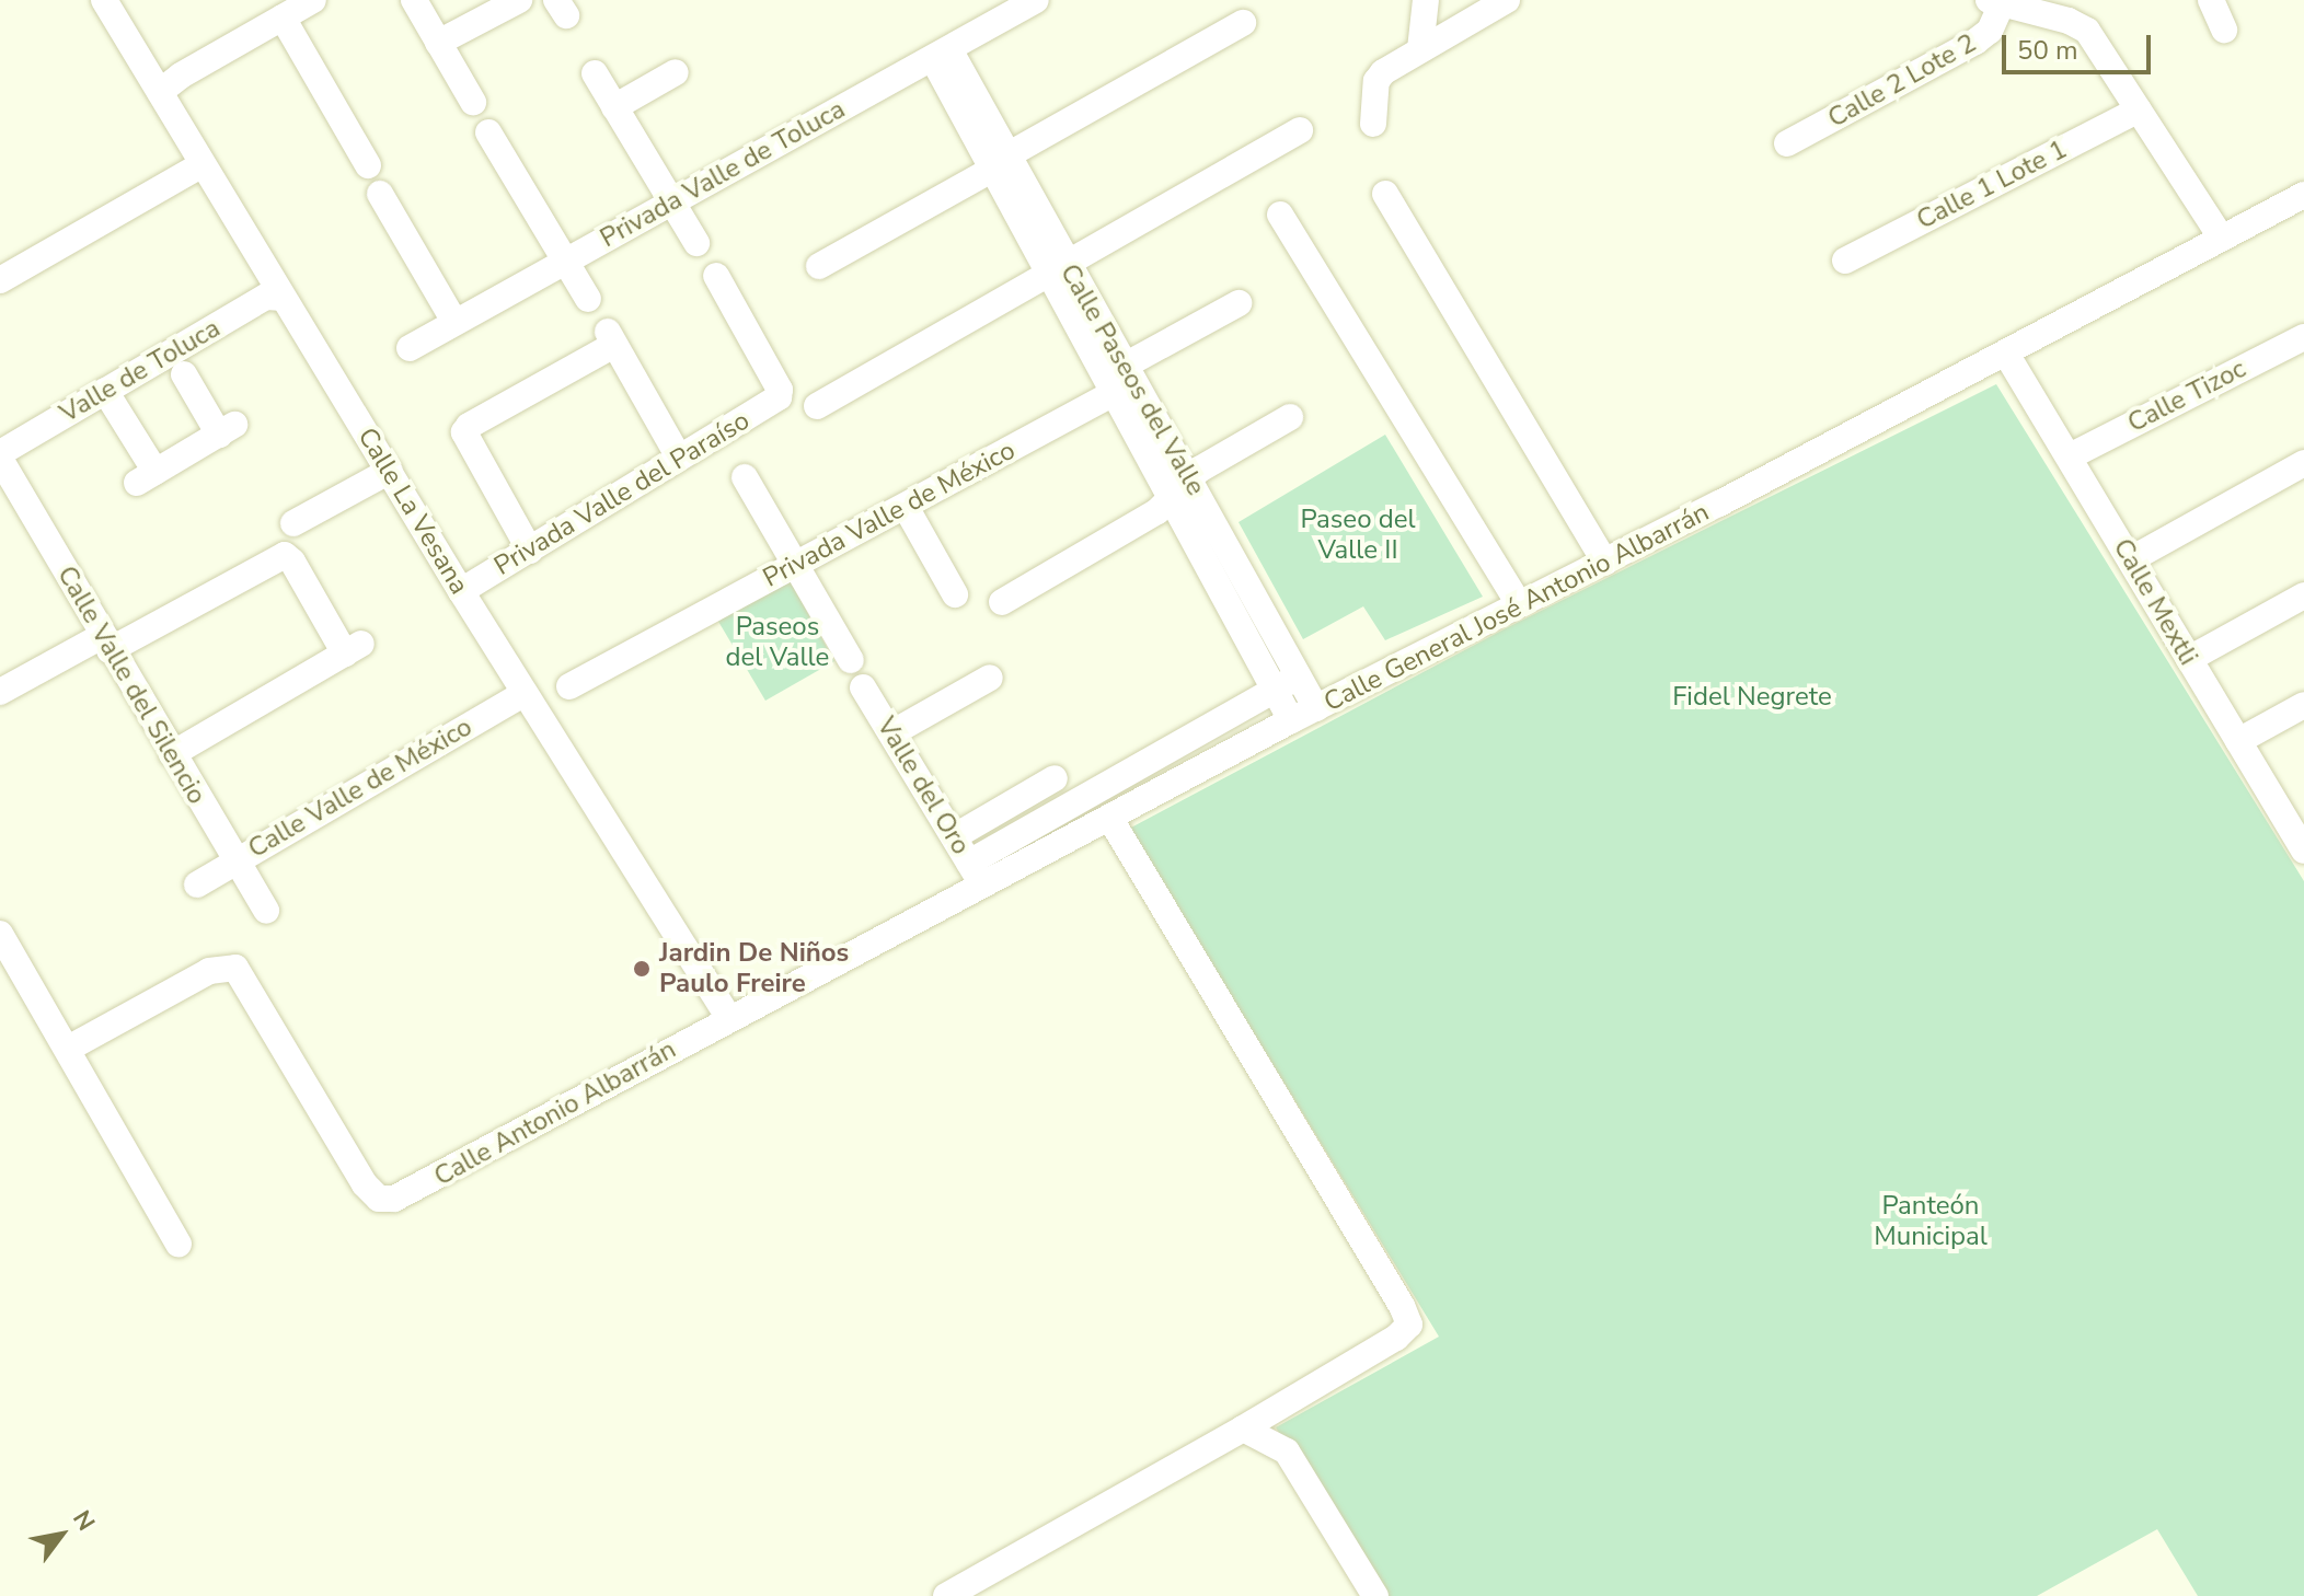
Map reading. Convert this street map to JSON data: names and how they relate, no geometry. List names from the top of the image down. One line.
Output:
{"streets":{"street":["Calle 2 Lote 2","Privada Valle de Toluca","Calle 1 Lote 1","Valle de Toluca","Calle Paseos del Valle","Calle Tizoc","Privada Valle del Paraíso","Calle La Vesana","Privada Valle de México","Calle Mextli","Calle General José Antonio Albarrán","Calle Valle del Silencio","Valle del Oro","Calle Valle de México","Calle Antonio Albarrán"]},"crossings":[["Privada Valle de Toluca","Calle Paseos del Valle"],["Valle de Toluca","Calle La Vesana"],["Valle de Toluca","Calle Valle del Silencio"],["Calle Paseos del Valle","Privada Valle de México"],["Calle Paseos del Valle","Calle General José Antonio Albarrán"],["Calle Tizoc","Calle Mextli"],["Privada Valle del Paraíso","Calle La Vesana"],["Calle La Vesana","Calle General José Antonio Albarrán"],["Calle La Vesana","Calle Valle de México"],["Calle La Vesana","Calle Antonio Albarrán"],["Calle Mextli","Calle General José Antonio Albarrán"],["Calle General José Antonio Albarrán","Valle del Oro"],["Calle General José Antonio Albarrán","Calle Antonio Albarrán"],["Calle Valle del Silencio","Calle Valle de México"]],"parks":["Paseo del Valle II","Paseos del Valle","Fidel Negrete","Panteón Municipal"],"places":["Jardin De Niños Paulo Freire"],"scale_bar":"50 m","north":"top right"}
